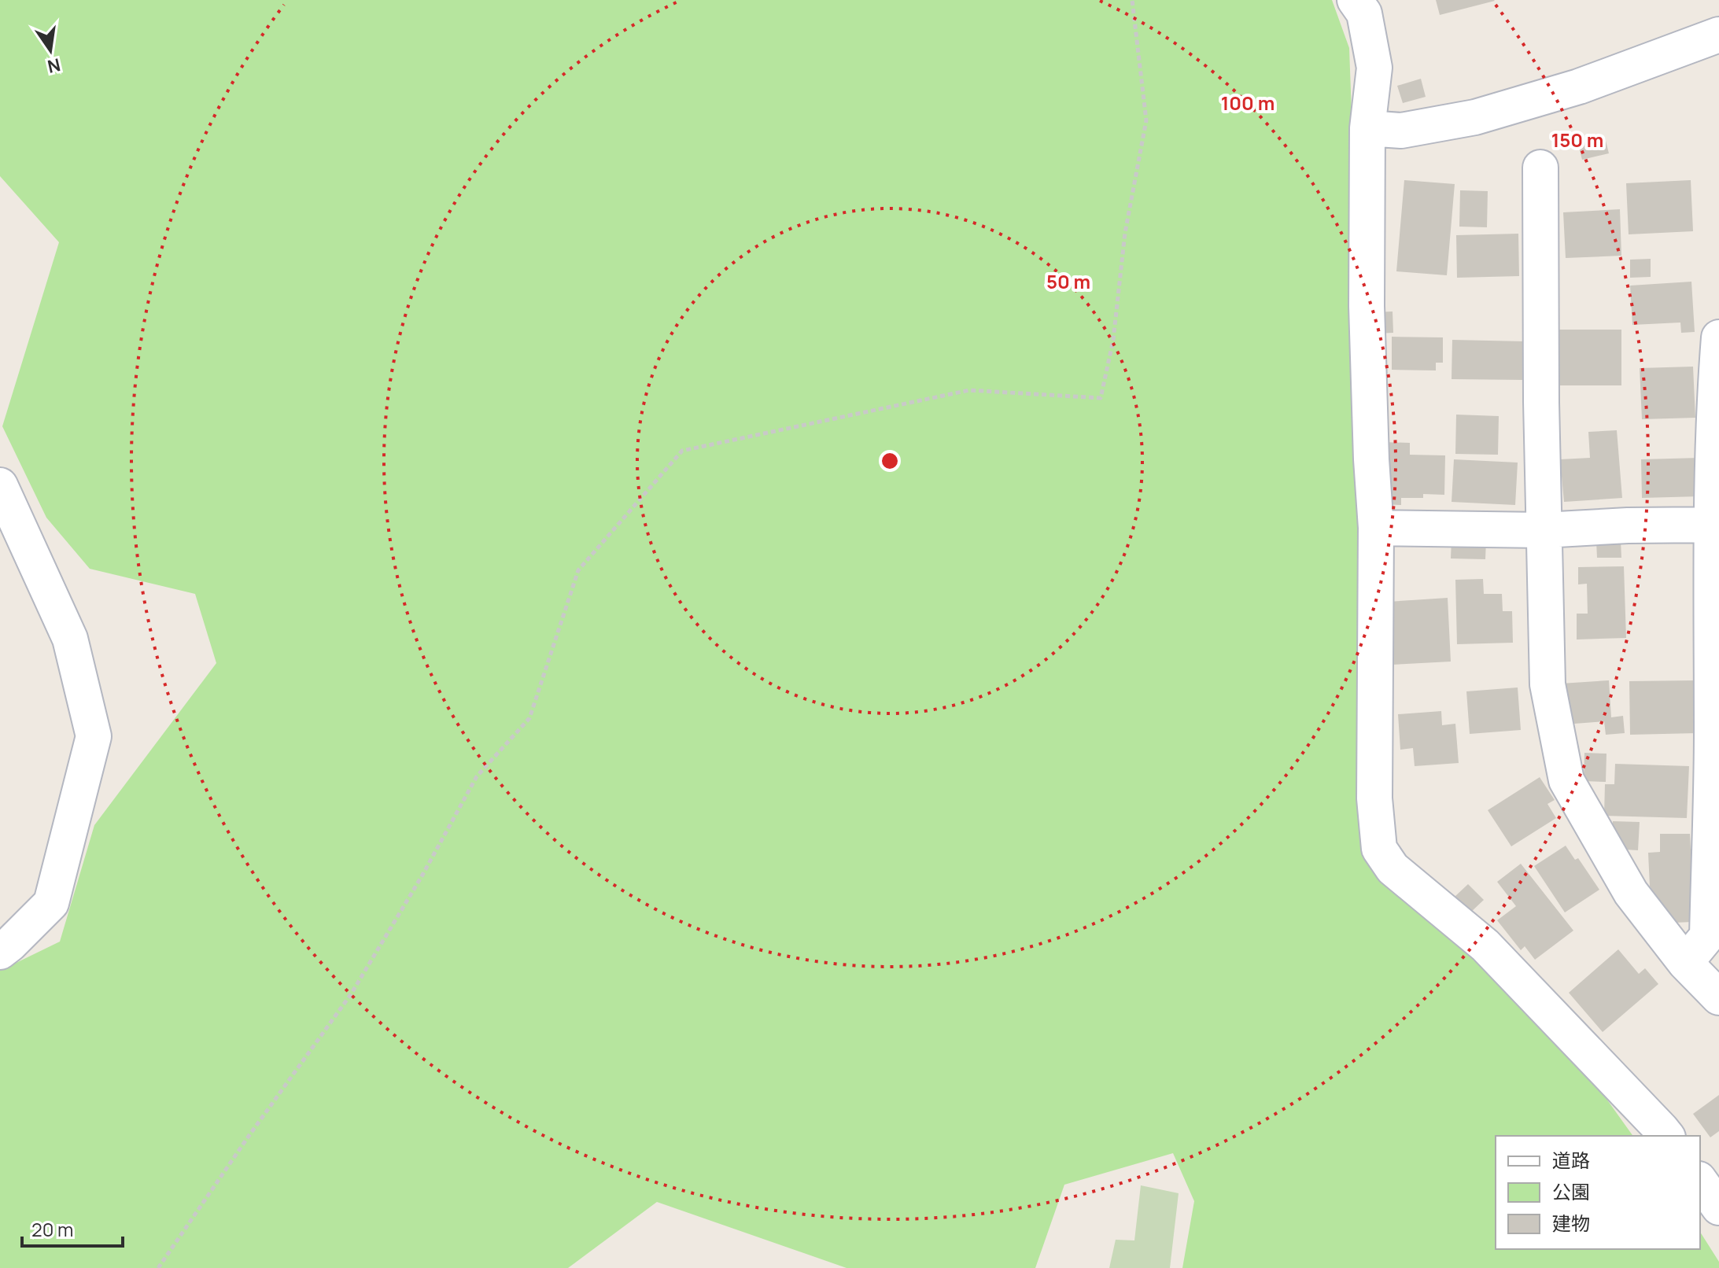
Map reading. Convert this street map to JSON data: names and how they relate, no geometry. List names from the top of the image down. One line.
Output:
{"legend":["道路","公園","建物"],"scale_bar":"20 m","north":"bottom","rings":["100 m","150 m","50 m"]}
